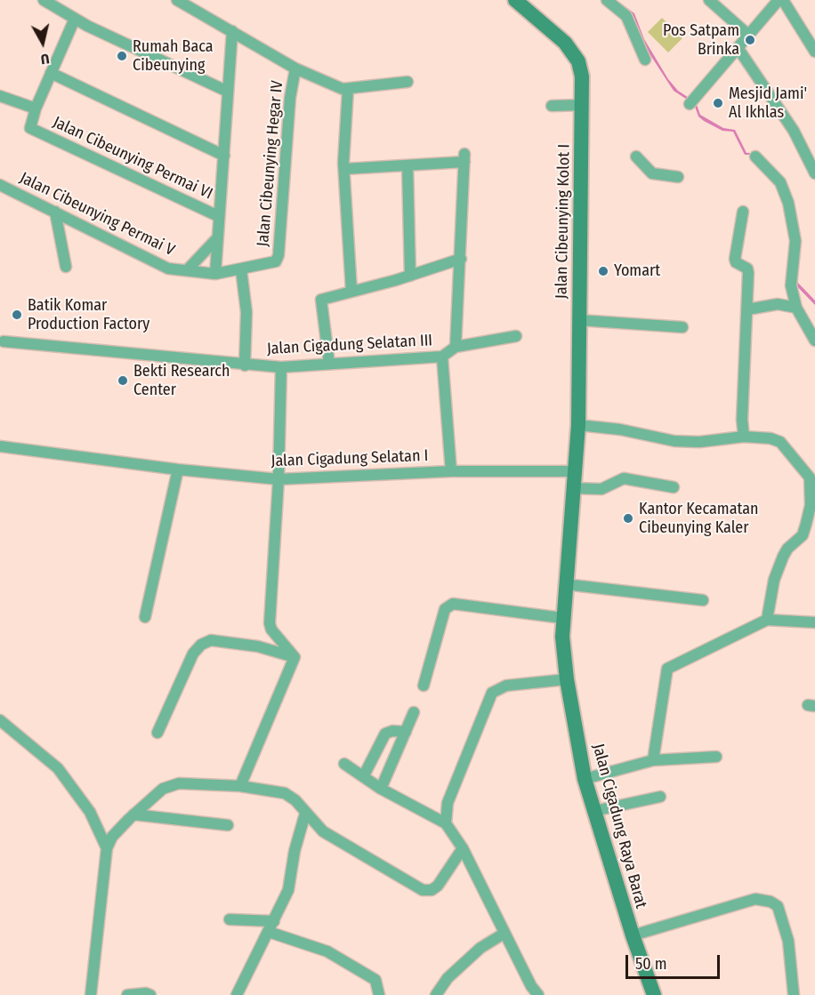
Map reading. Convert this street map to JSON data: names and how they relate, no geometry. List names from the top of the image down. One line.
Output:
{"streets":{"street":["Jalan Cibeunying Permai VI","Jalan Cibeunying Hegar IV","Jalan Cibeunying Permai V","Jalan Cibeunying Kolot I","Jalan Cigadung Selatan III","Jalan Cigadung Selatan I","Jalan Cigadung Raya Barat"]},"crossings":[["Jalan Cibeunying Hegar IV","Jalan Cibeunying Permai V"],["Jalan Cibeunying Kolot I","Jalan Cigadung Selatan I"],["Jalan Cibeunying Kolot I","Jalan Cigadung Raya Barat"],["Jalan Cigadung Selatan III","Jalan Cigadung Selatan I"],["Jalan Cigadung Selatan I","Jalan Cigadung Raya Barat"]],"places":["Pos Satpam Brinka","Rumah Baca Cibeunying","Mesjid Jami' Al Ikhlas","Yomart","Batik Komar Production Factory","Bekti Research Center","Kantor Kecamatan Cibeunying Kaler"],"scale_bar":"50 m","north":"bottom"}
